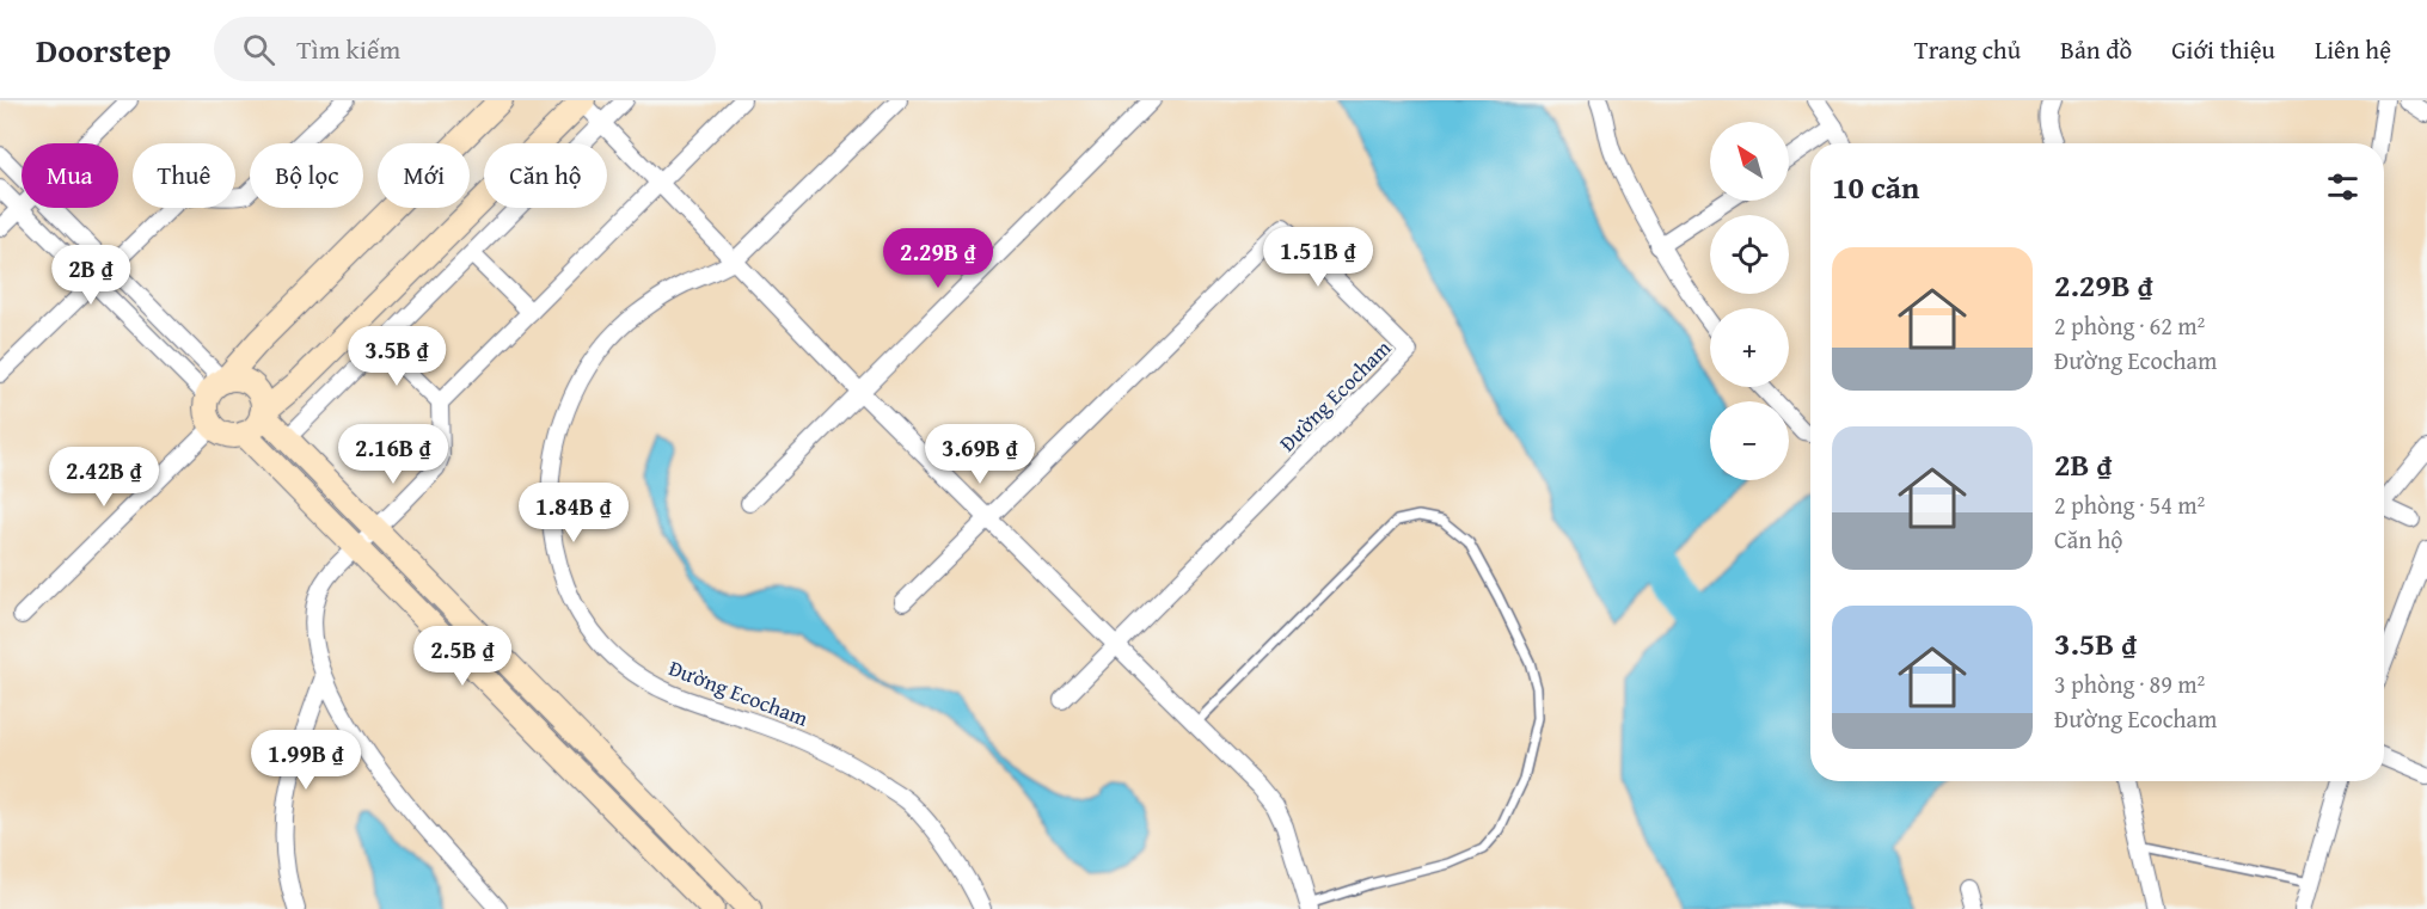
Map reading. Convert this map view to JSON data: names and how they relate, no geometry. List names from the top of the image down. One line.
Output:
{"streets":{"street":["Đường Ecocham"]},"north":"top left","page":{"header":"Doorstep","search":"Tìm kiếm","nav":["Trang chủ","Bản đồ","Giới thiệu","Liên hệ"],"map_buttons":["+","−"],"chip":["Mua","Thuê","Bộ lọc","Mới","Căn hộ"],"heading":"10 căn","price":["1.51B ₫","2.29B ₫","2B ₫","3.5B ₫","2.16B ₫","3.69B ₫","2.42B ₫","1.84B ₫","2.5B ₫","1.99B ₫"],"list":[{"name":"2.29B ₫","note":"2 phòng · 62 m² · Đường Ecocham"},{"name":"2B ₫","note":"2 phòng · 54 m² · Căn hộ"},{"name":"3.5B ₫","note":"3 phòng · 89 m² · Đường Ecocham"}]}}
